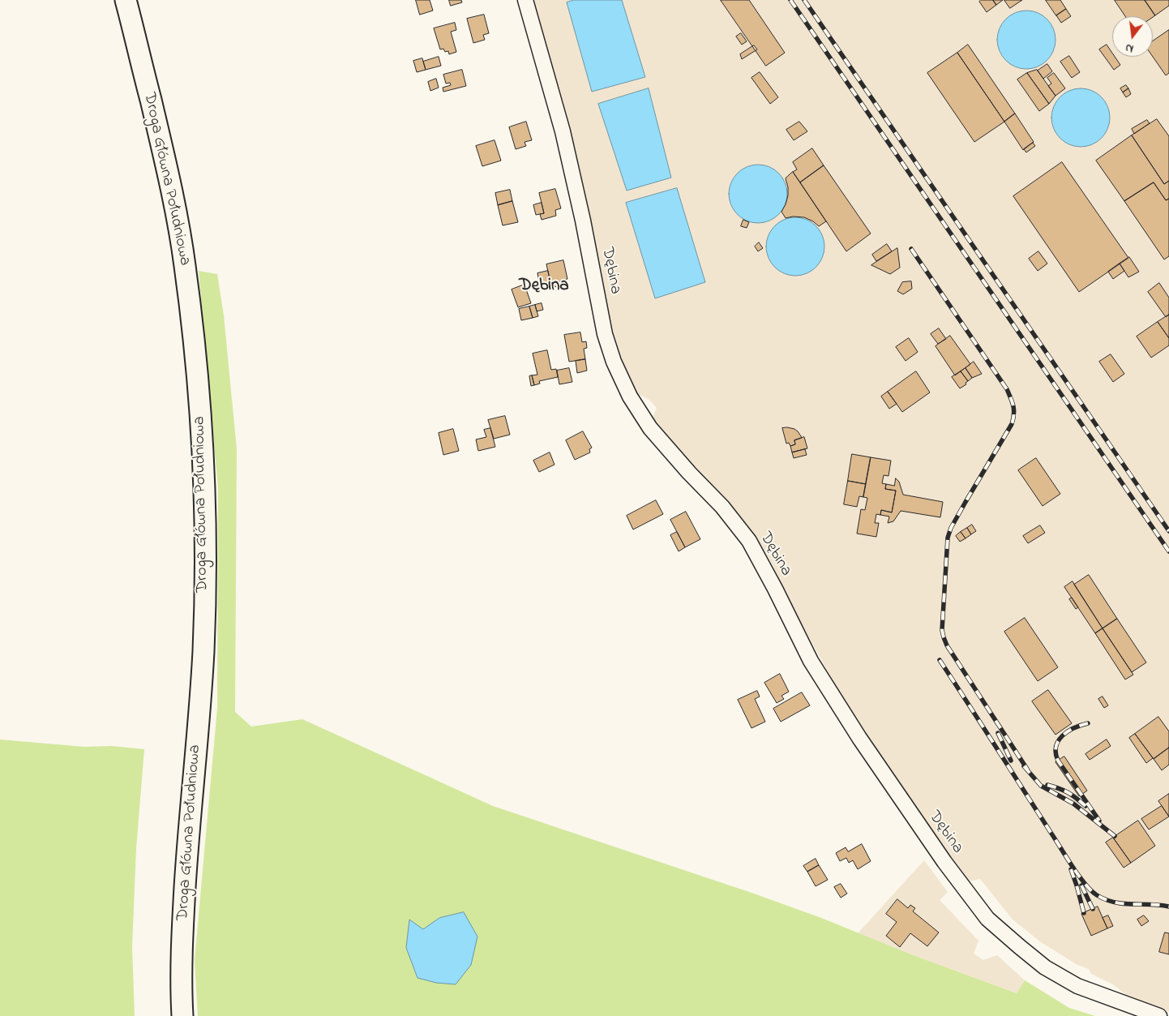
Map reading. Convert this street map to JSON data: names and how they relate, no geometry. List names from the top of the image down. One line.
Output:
{"streets":{"main road":["Droga Główna Południowa"],"street":["Dębina"]},"districts":["Dębina"],"north":"bottom"}
